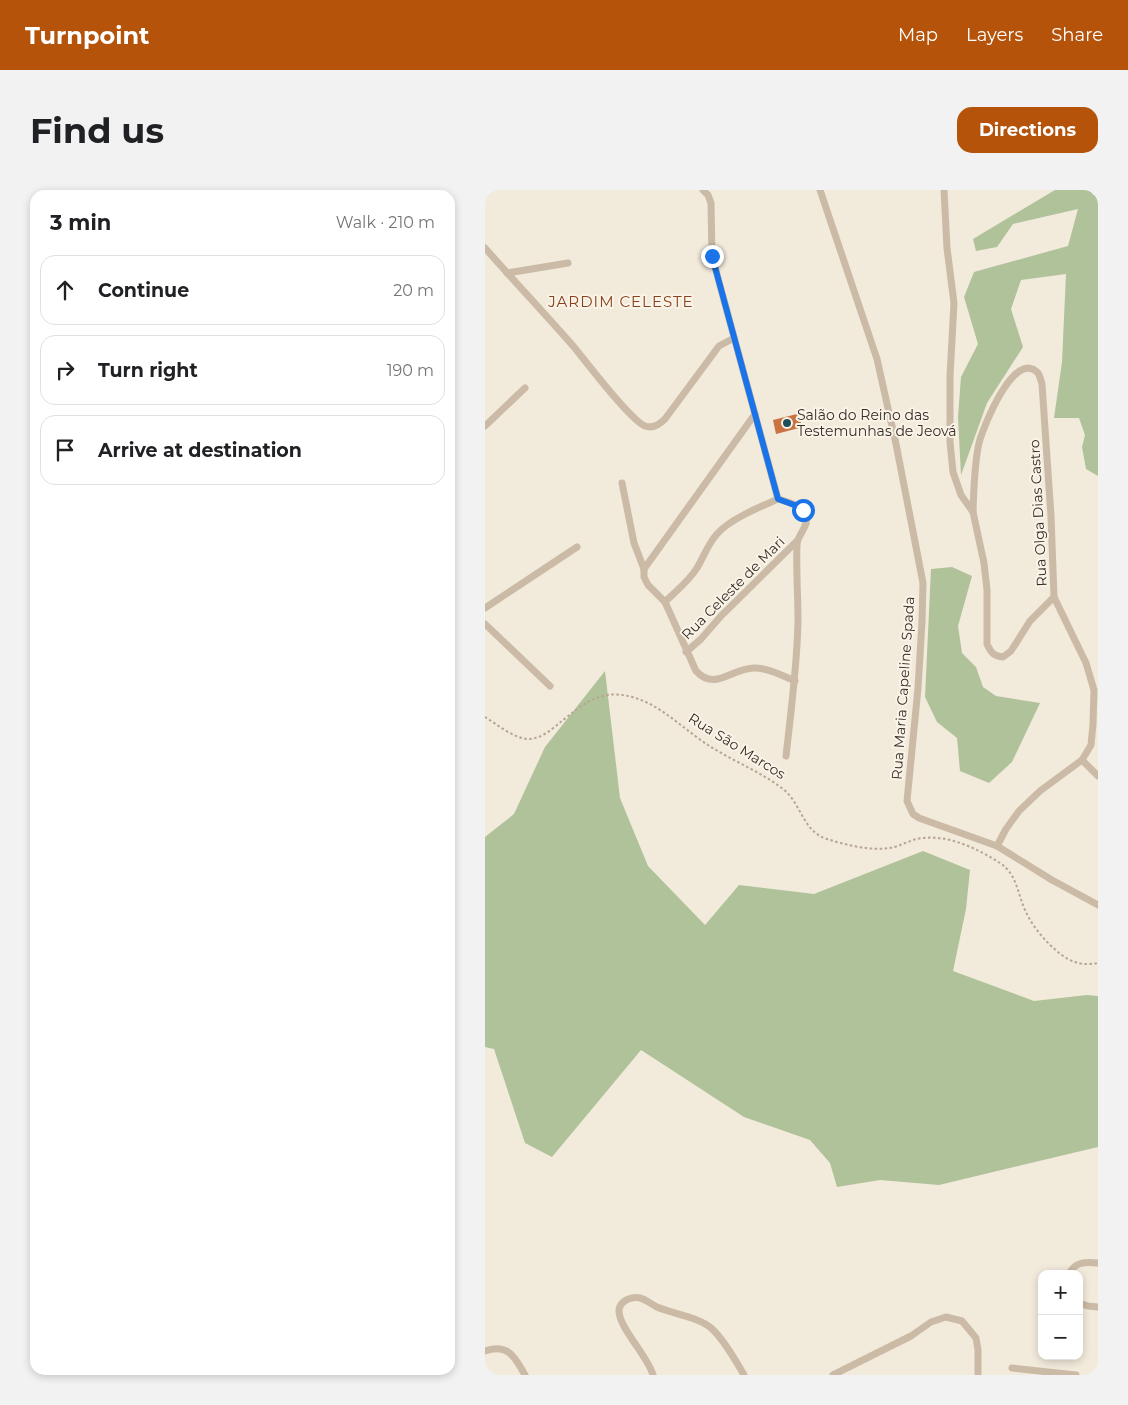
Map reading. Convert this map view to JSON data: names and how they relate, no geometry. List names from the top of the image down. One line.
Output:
{"streets":{"street":["Rua Olga Dias Castro","Rua Celeste de Mari","Rua Maria Capeline Spada"],"path":["Rua São Marcos"]},"districts":["JARDIM CELESTE"],"places":["Salão do Reino das Testemunhas de Jeová"],"page":{"header":"Turnpoint","nav":["Map","Layers","Share"],"buttons":"Directions","title":"Find us","heading":["3 min","Walk · 210 m"],"list":[["Continue","20 m"],["Turn right","190 m"],"Arrive at destination"],"map_buttons":["+","−"]}}
